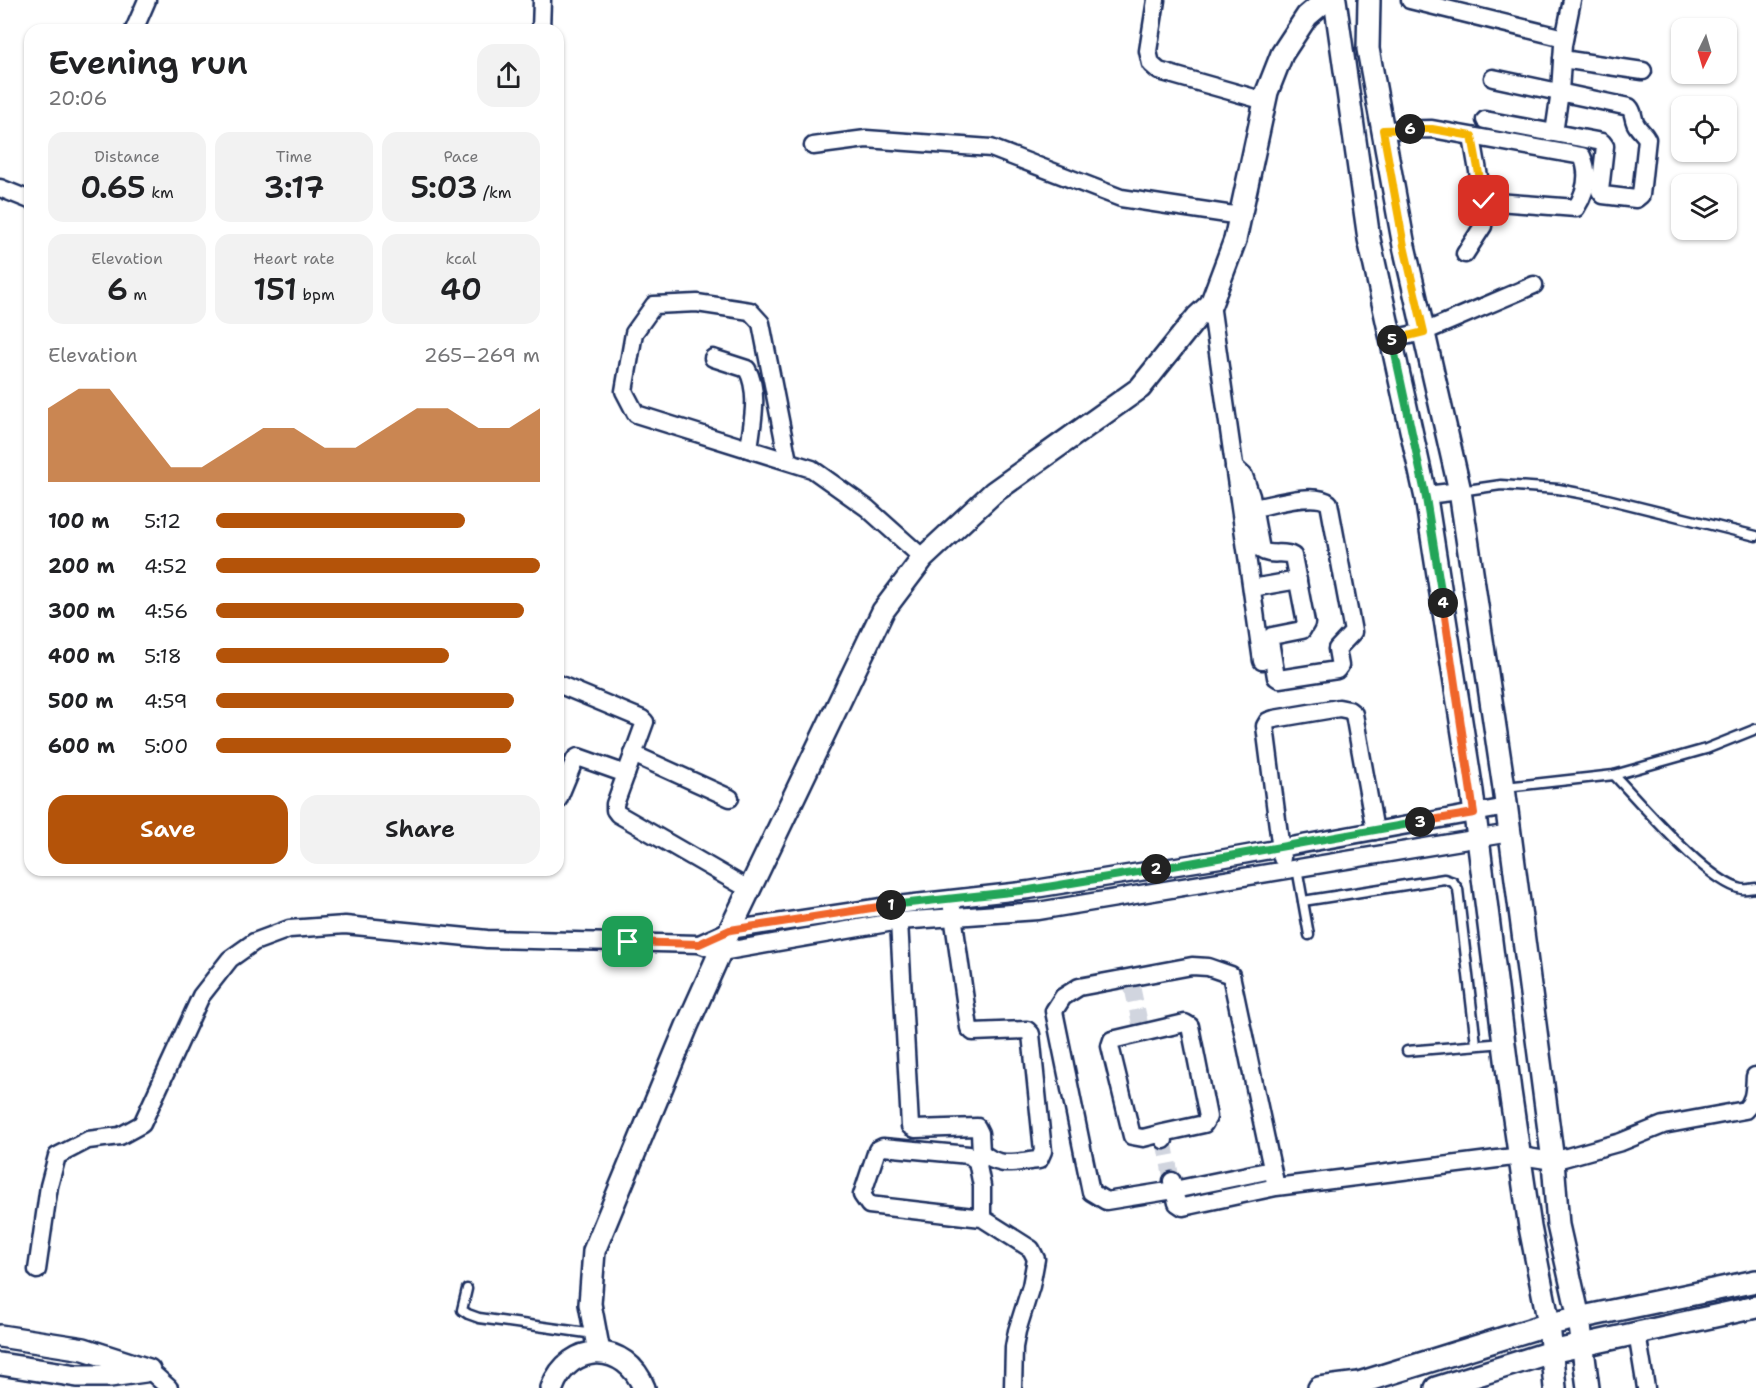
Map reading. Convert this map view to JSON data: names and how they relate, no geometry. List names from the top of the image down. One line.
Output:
{"north":"bottom","page":{"heading":["Evening run","20:06"],"pins":["6","5","4","3","2","1"],"stats":[["Distance","0.65 km"],["Time","3:17"],["Pace","5:03 /km"],["Elevation","6 m"],["Heart rate","151 bpm"],["kcal","40"]],"chart":["Elevation","265–269 m"],"list":[{"name":"100 m","note":"5:12"},{"name":"200 m","note":"4:52"},{"name":"300 m","note":"4:56"},{"name":"400 m","note":"5:18"},{"name":"500 m","note":"4:59"},{"name":"600 m","note":"5:00"}],"buttons":["Save","Share"]}}
